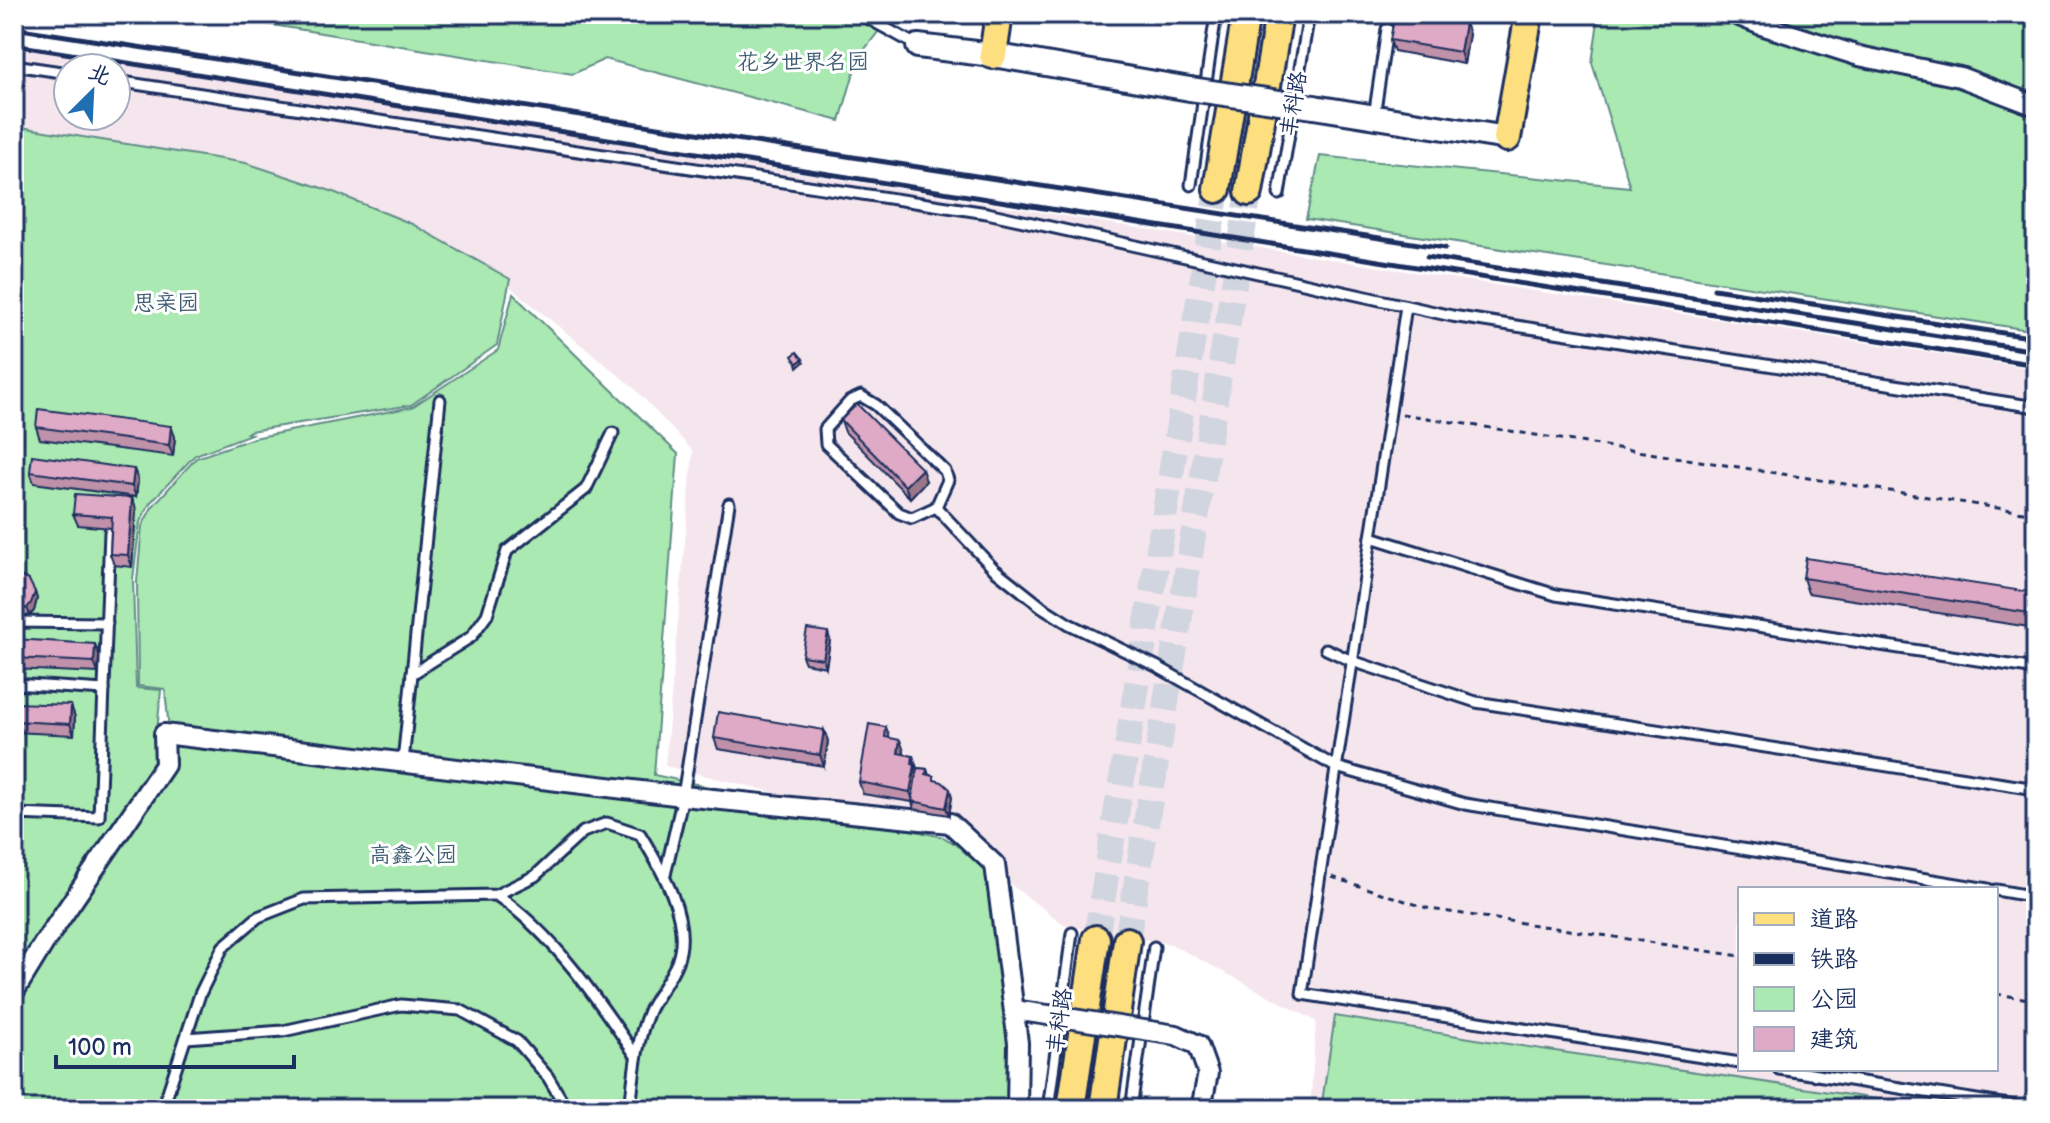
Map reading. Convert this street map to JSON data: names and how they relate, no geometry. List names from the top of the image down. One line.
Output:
{"streets":{"main road":["丰科路"]},"parks":["花乡世界名园","思亲园","高鑫公园"],"legend":["道路","铁路","公园","建筑"],"scale_bar":"100 m","north":"top right"}
